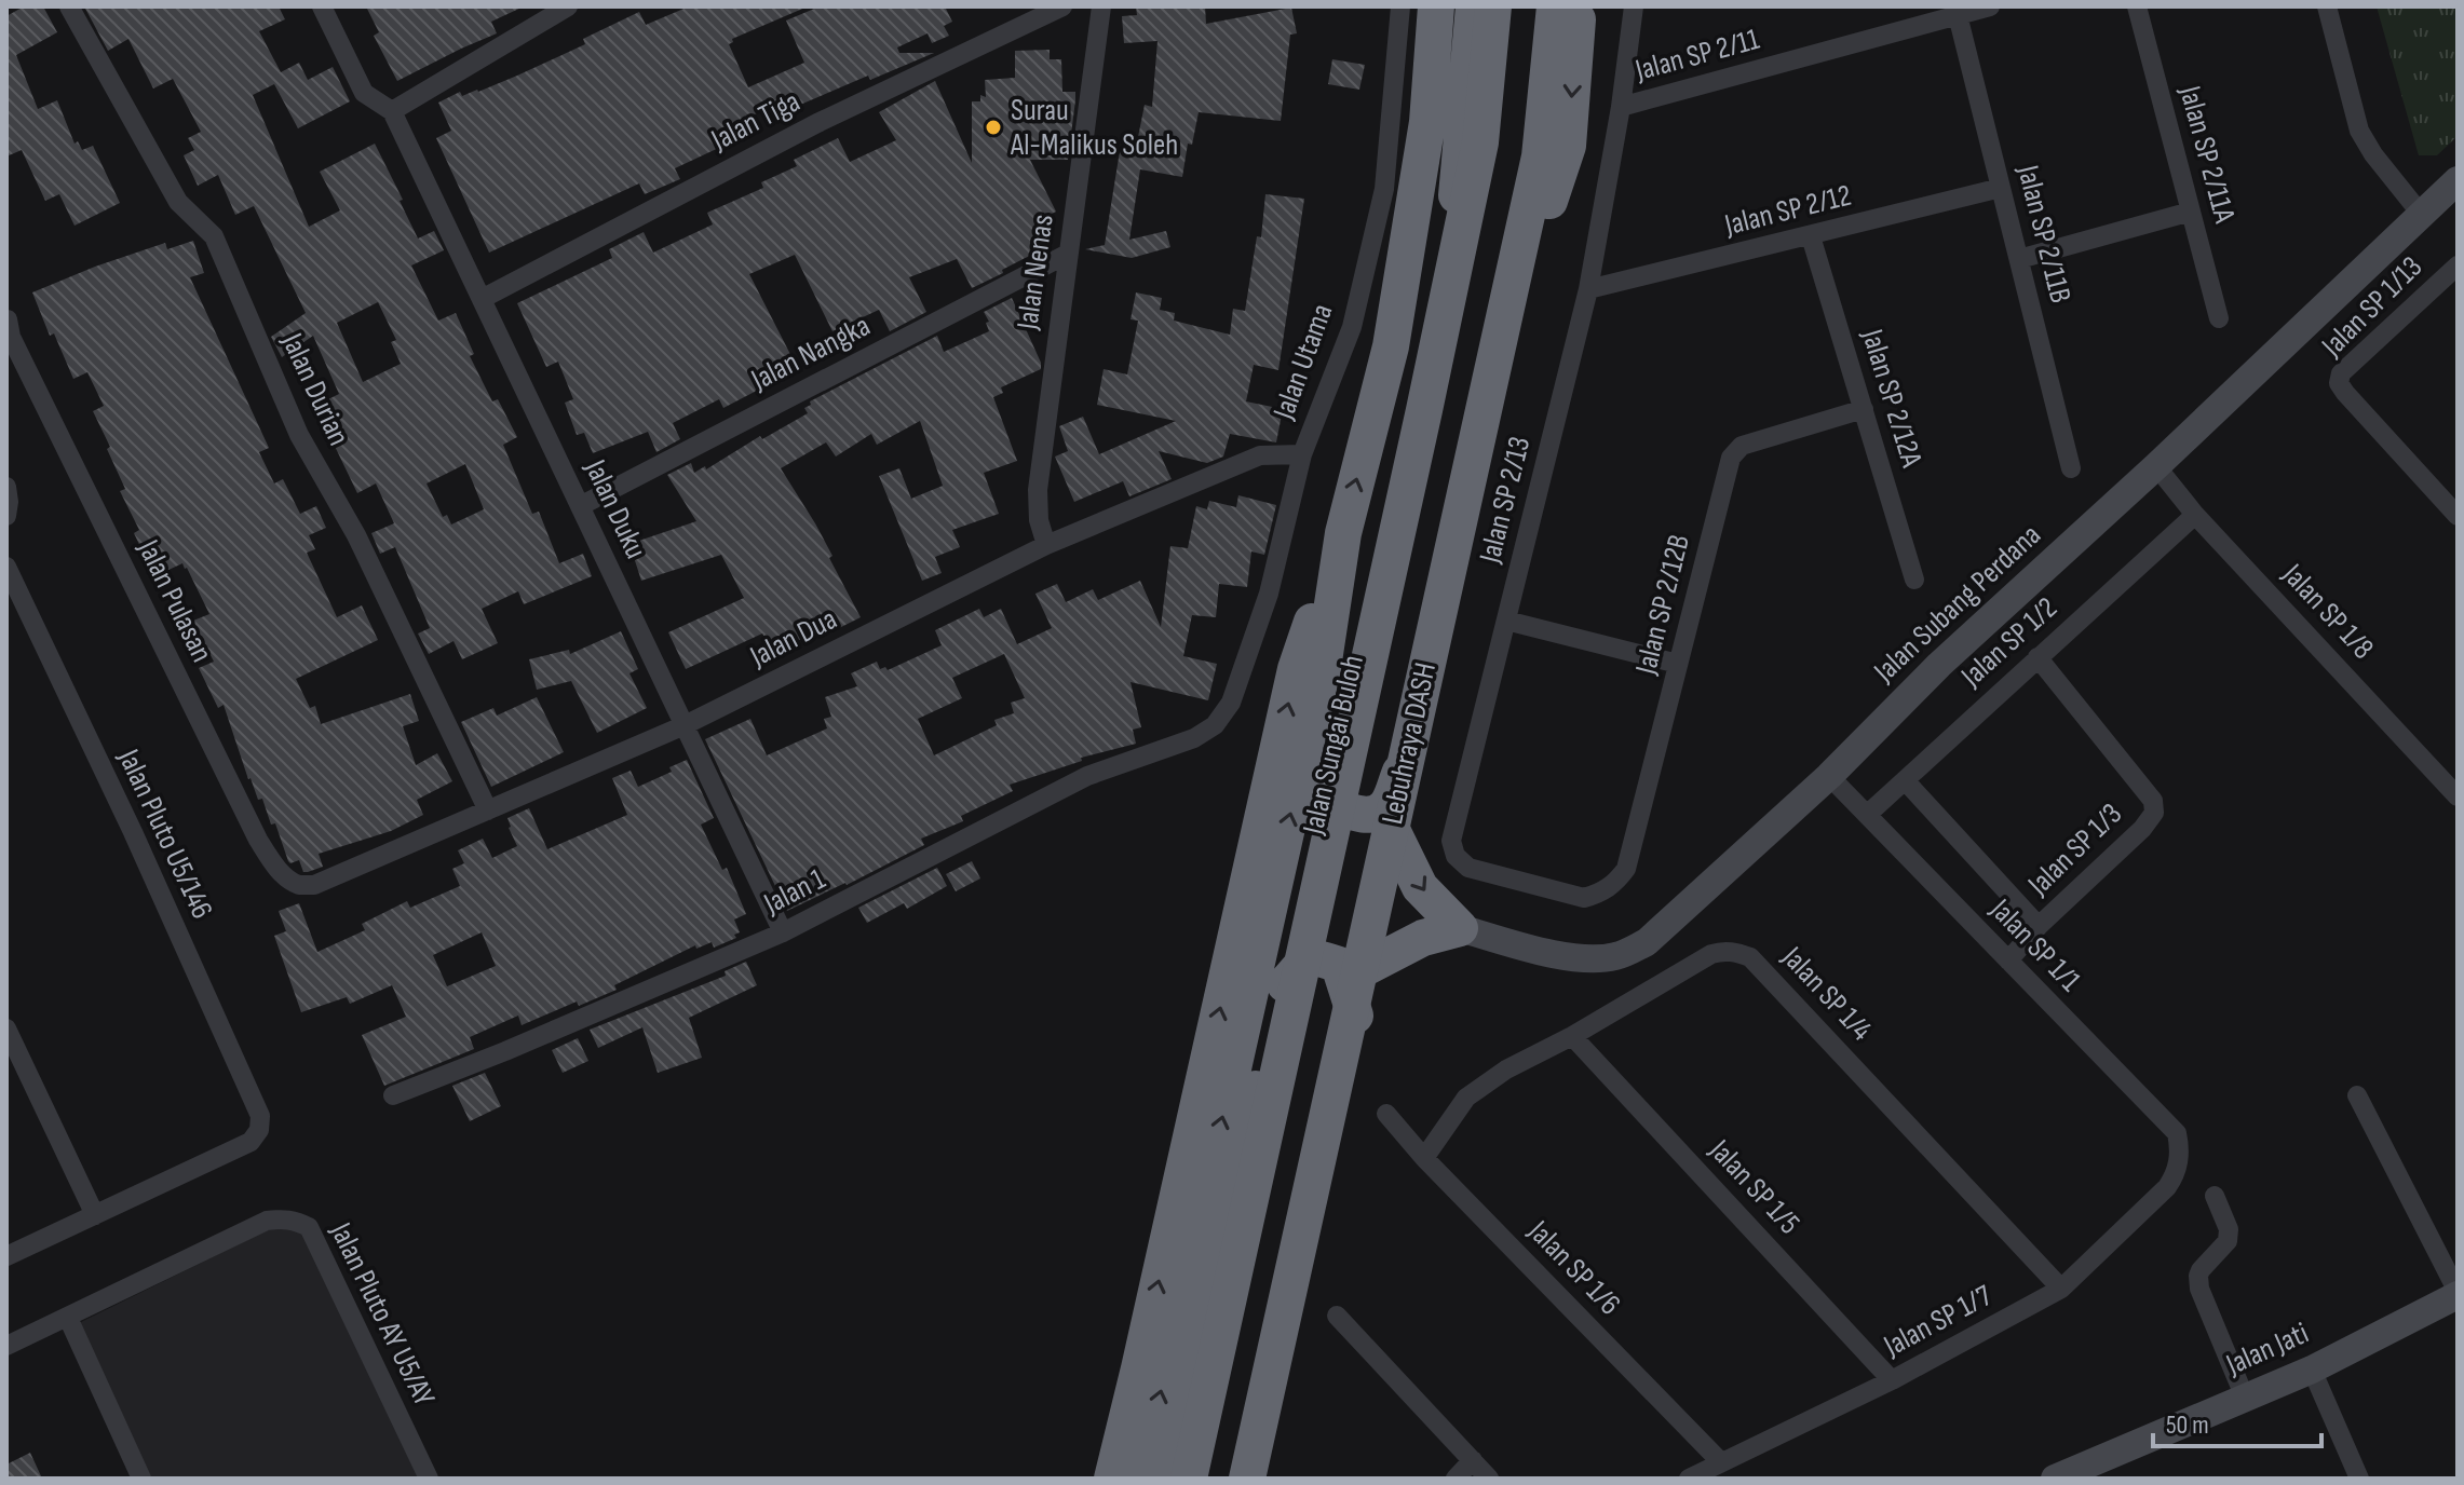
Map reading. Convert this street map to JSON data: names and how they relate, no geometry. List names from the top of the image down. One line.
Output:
{"streets":{"highway":["Lebuhraya DASH","Jalan Sungai Buloh"],"street":["Jalan SP 2/11","Jalan Tiga","Jalan SP 2/11A","Jalan SP 2/12","Jalan SP 2/11B","Jalan Nenas","Jalan SP 1/13","Jalan Nangka","Jalan Utama","Jalan Durian","Jalan SP 2/12A","Jalan SP 2/13","Jalan Duku","Jalan Pulasan","Jalan Subang Perdana","Jalan SP 2/12B","Jalan SP 1/8","Jalan Dua","Jalan SP 1/2","Jalan Pluto U5/146","Jalan SP 1/3","Jalan 1","Jalan SP 1/1","Jalan SP 1/4","Jalan SP 1/5","Jalan SP 1/6","Jalan Pluto AY U5/AY","Jalan SP 1/7","Jalan Jati"]},"crossings":[["Jalan SP 2/11","Jalan SP 2/11B"],["Jalan SP 2/11","Jalan SP 2/13"],["Jalan Tiga","Jalan Duku"],["Jalan SP 2/12","Jalan SP 2/11B"],["Jalan SP 2/12","Jalan SP 2/12A"],["Jalan SP 2/12","Jalan SP 2/13"],["Jalan Nenas","Jalan Nangka"],["Jalan Nenas","Jalan Dua"],["Jalan Nangka","Jalan Duku"],["Jalan Utama","Jalan Dua"],["Jalan Utama","Jalan 1"],["Jalan Durian","Jalan Dua"],["Jalan SP 2/12A","Jalan SP 2/12B"],["Jalan SP 2/13","Jalan SP 2/12B"],["Jalan Duku","Jalan Dua"],["Jalan Duku","Jalan 1"],["Jalan Pulasan","Jalan Dua"],["Jalan Subang Perdana","Jalan SP 1/8"],["Jalan Subang Perdana","Jalan SP 1/1"],["Jalan SP 1/8","Jalan SP 1/2"],["Jalan SP 1/2","Jalan SP 1/3"],["Jalan SP 1/2","Jalan SP 1/1"],["Jalan SP 1/3","Jalan SP 1/1"],["Jalan SP 1/1","Jalan SP 1/7"],["Jalan SP 1/4","Jalan SP 1/5"],["Jalan SP 1/4","Jalan SP 1/6"],["Jalan SP 1/4","Jalan SP 1/7"],["Jalan SP 1/5","Jalan SP 1/7"],["Jalan SP 1/6","Jalan SP 1/7"]],"places":["Surau Al-Malikus Soleh"],"scale_bar":"50 m"}
